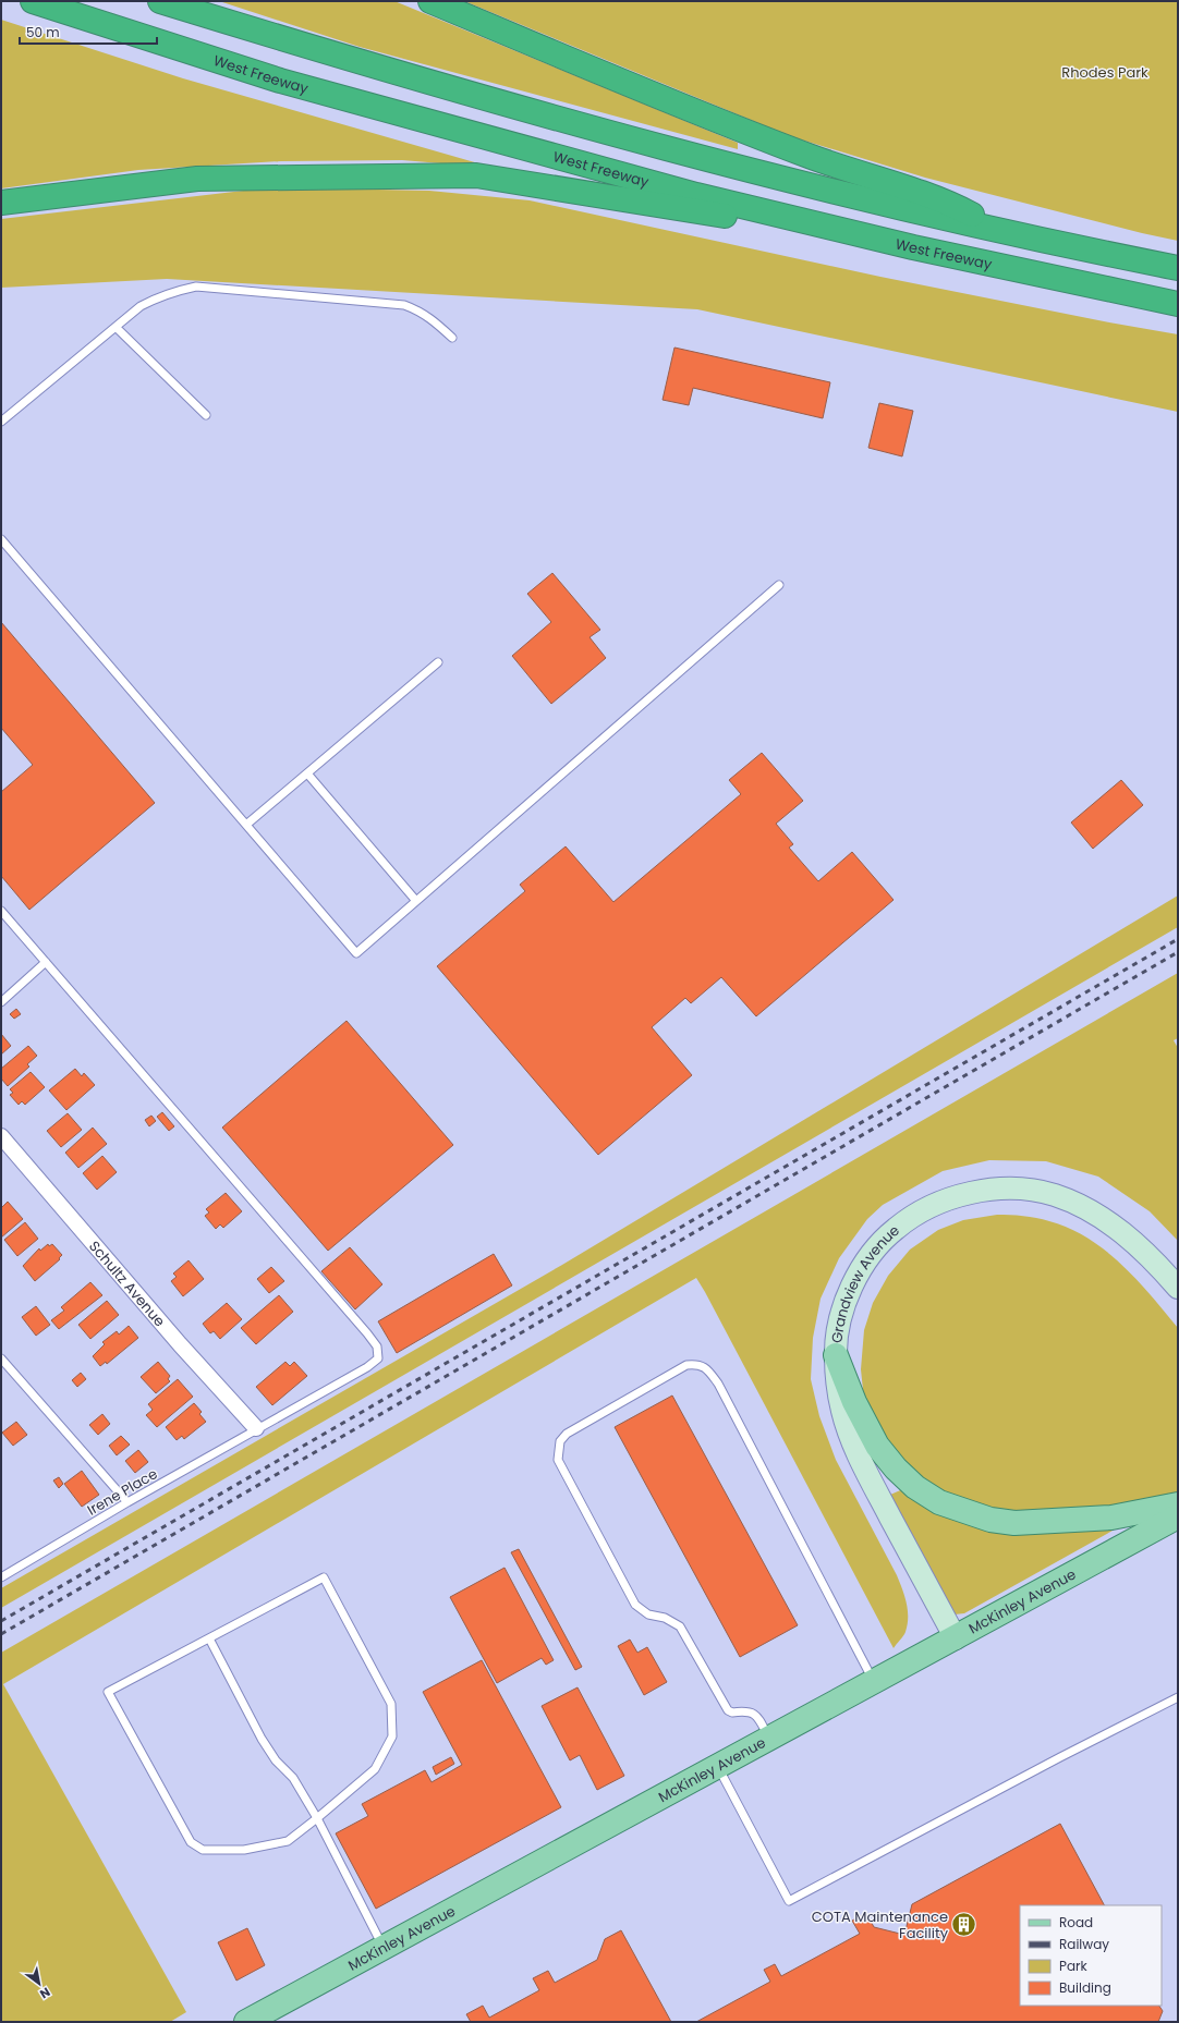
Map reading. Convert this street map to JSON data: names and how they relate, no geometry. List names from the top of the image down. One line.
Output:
{"streets":{"highway":["West Freeway"],"main road":["Grandview Avenue","McKinley Avenue"],"street":["Schultz Avenue"],"lane":["Irene Place"]},"crossings":[["Schultz Avenue","Irene Place"],["Grandview Avenue","McKinley Avenue"]],"parks":["Rhodes Park"],"places":{"building":["COTA Maintenance Facility"]},"legend":["Road","Railway","Park","Building"],"scale_bar":"50 m","north":"bottom right"}
